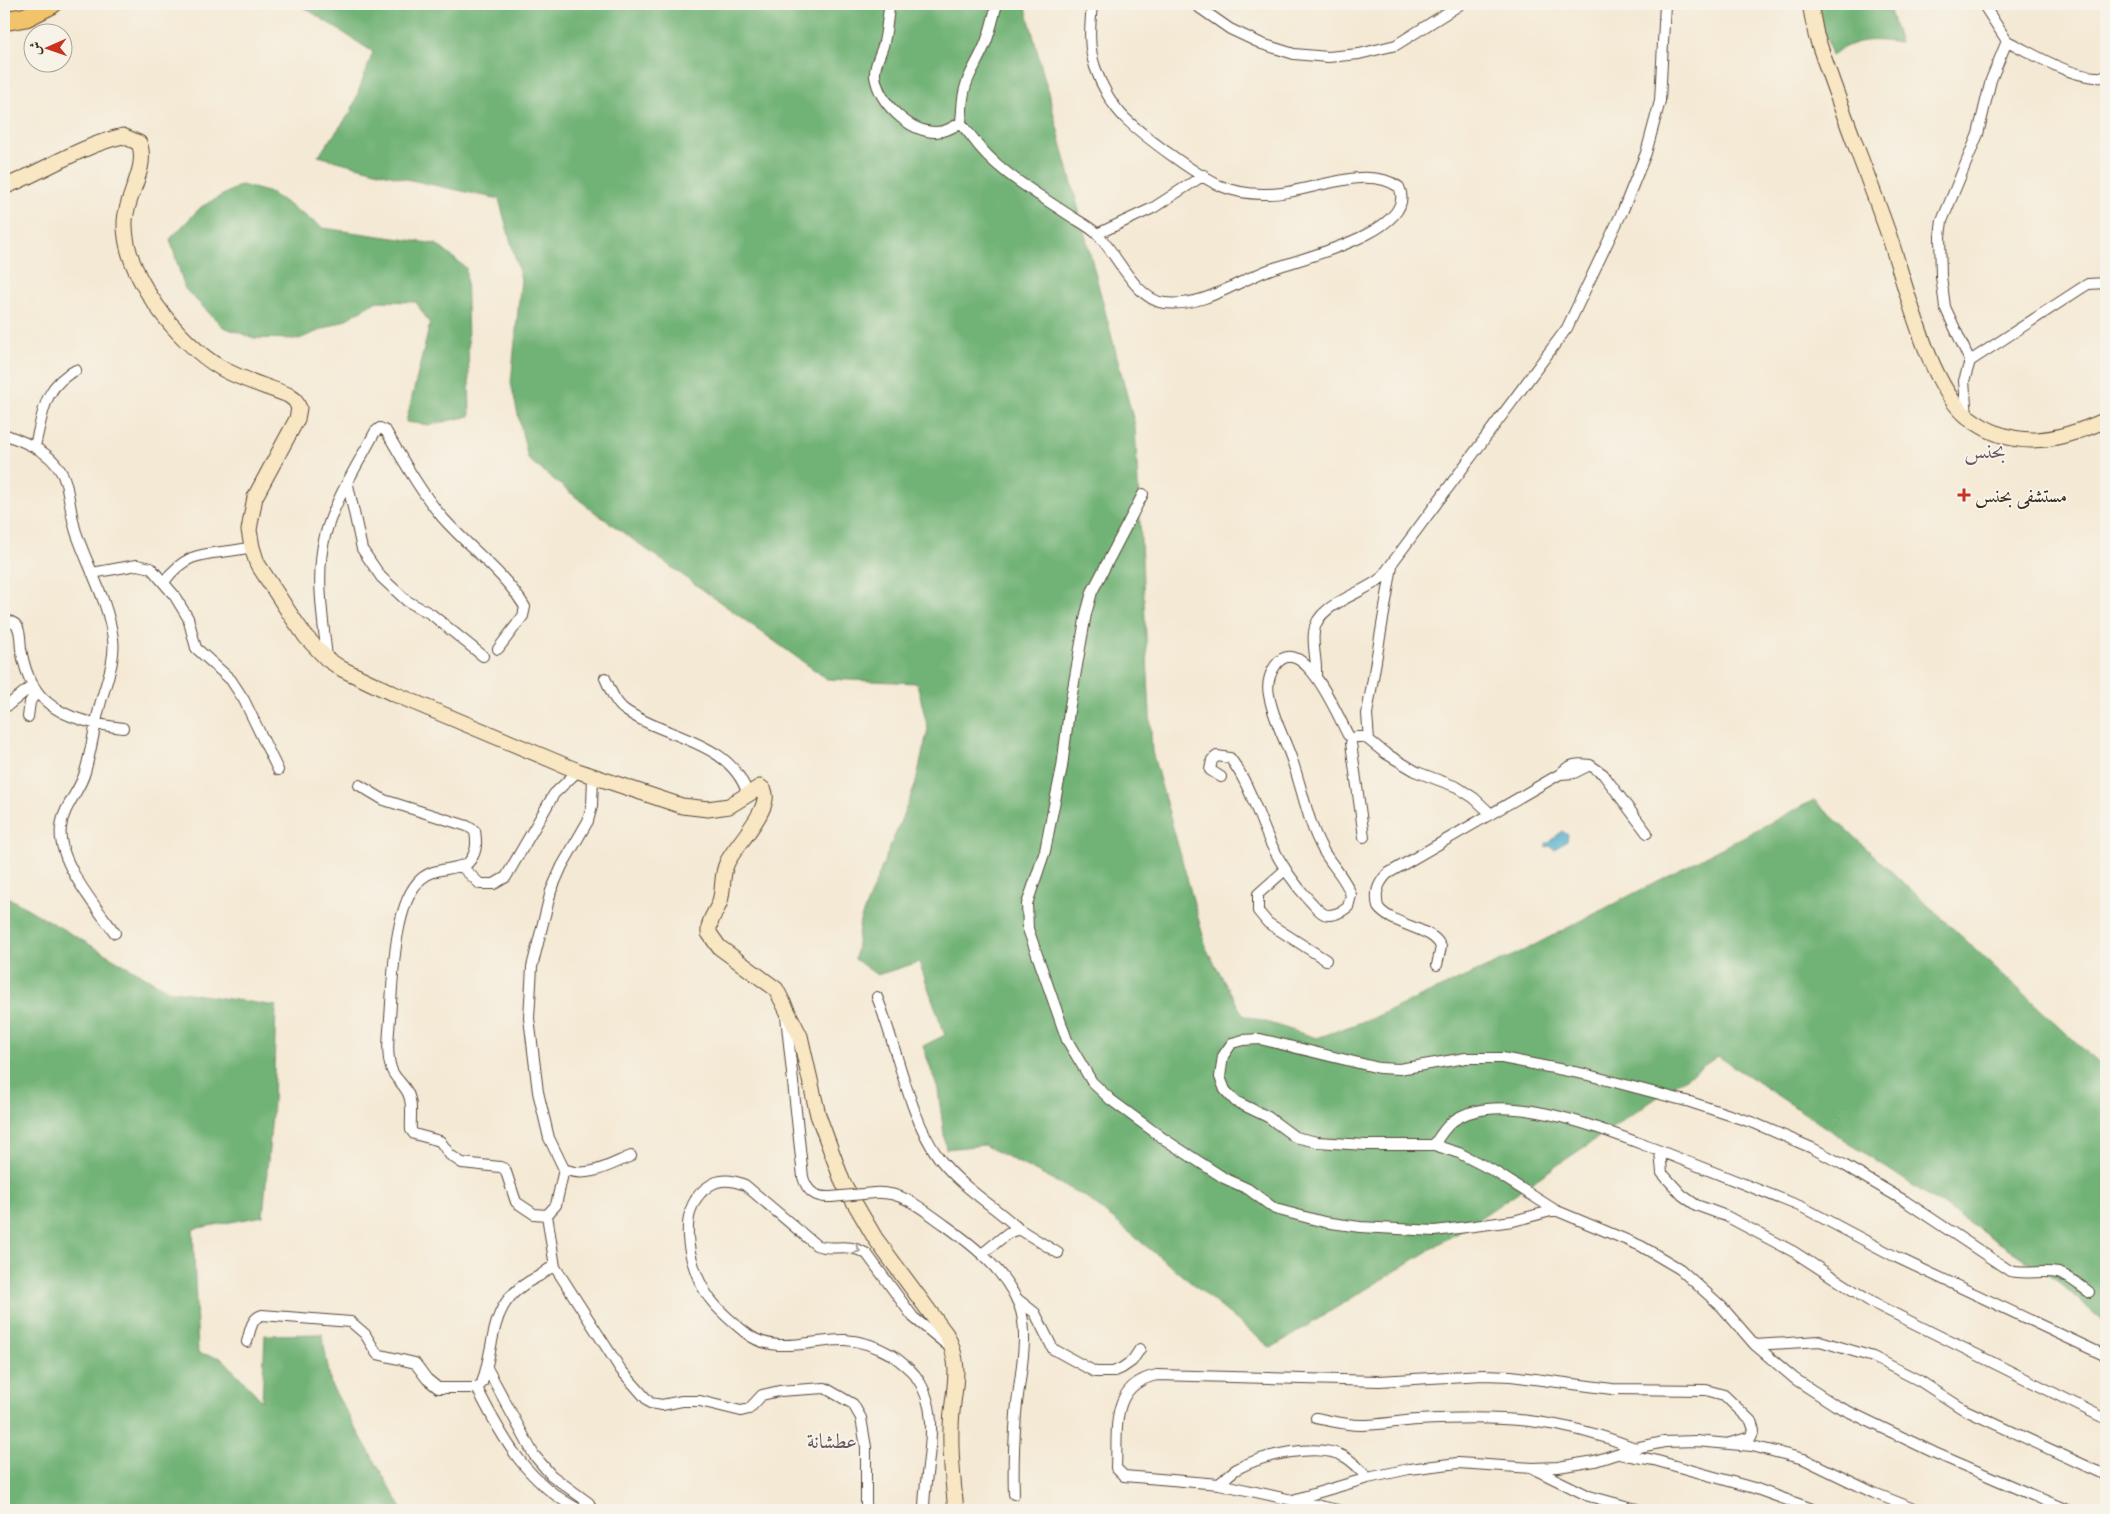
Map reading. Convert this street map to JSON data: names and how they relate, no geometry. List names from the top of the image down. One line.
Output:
{"districts":["بحنس","عطشانة"],"places":{"health":["مستشفى بحنس"]},"north":"left"}
